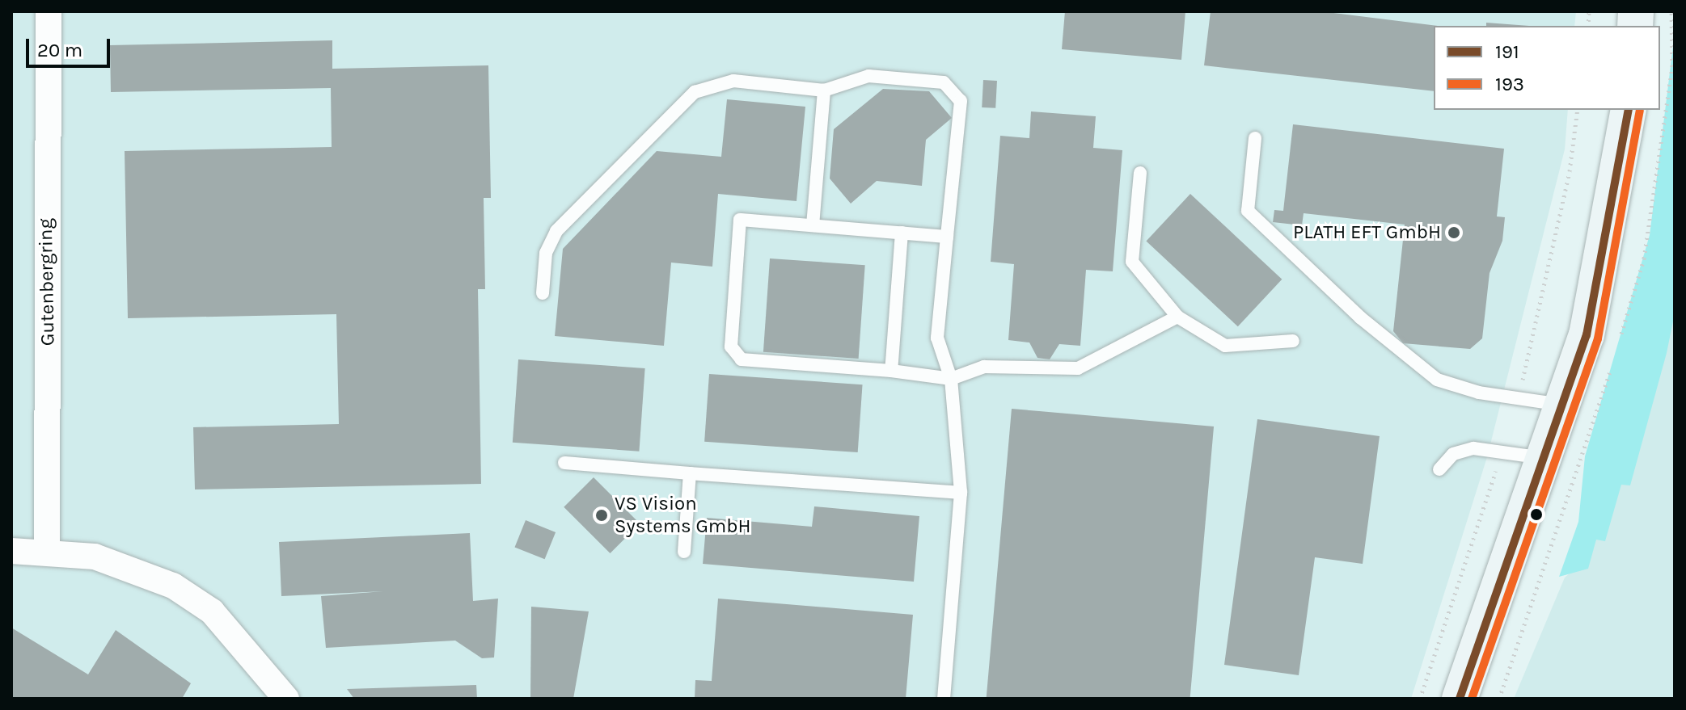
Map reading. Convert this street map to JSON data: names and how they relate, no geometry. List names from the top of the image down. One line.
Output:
{"streets":{"street":["Gutenbergring"]},"places":["PLATH EFT GmbH","VS Vision Systems GmbH"],"lines":["transit line 191","transit line 193"],"legend":["191","193"],"scale_bar":"20 m"}
